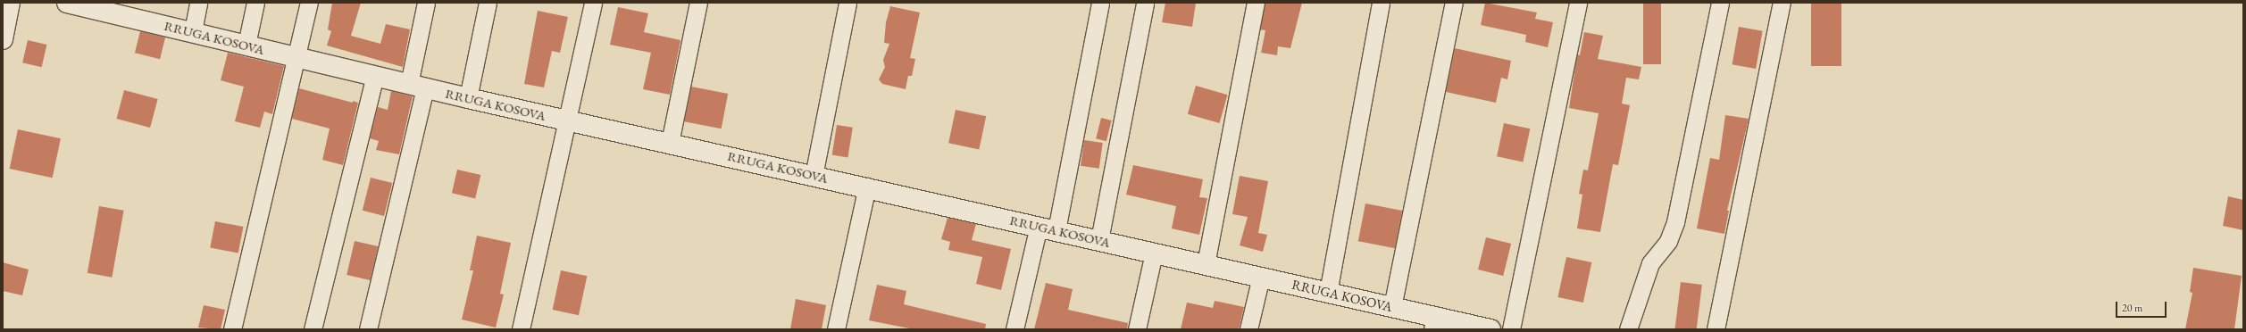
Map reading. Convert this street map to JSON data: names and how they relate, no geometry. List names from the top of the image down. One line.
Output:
{"streets":{"street":["RRUGA KOSOVA"]},"scale_bar":"20 m"}
